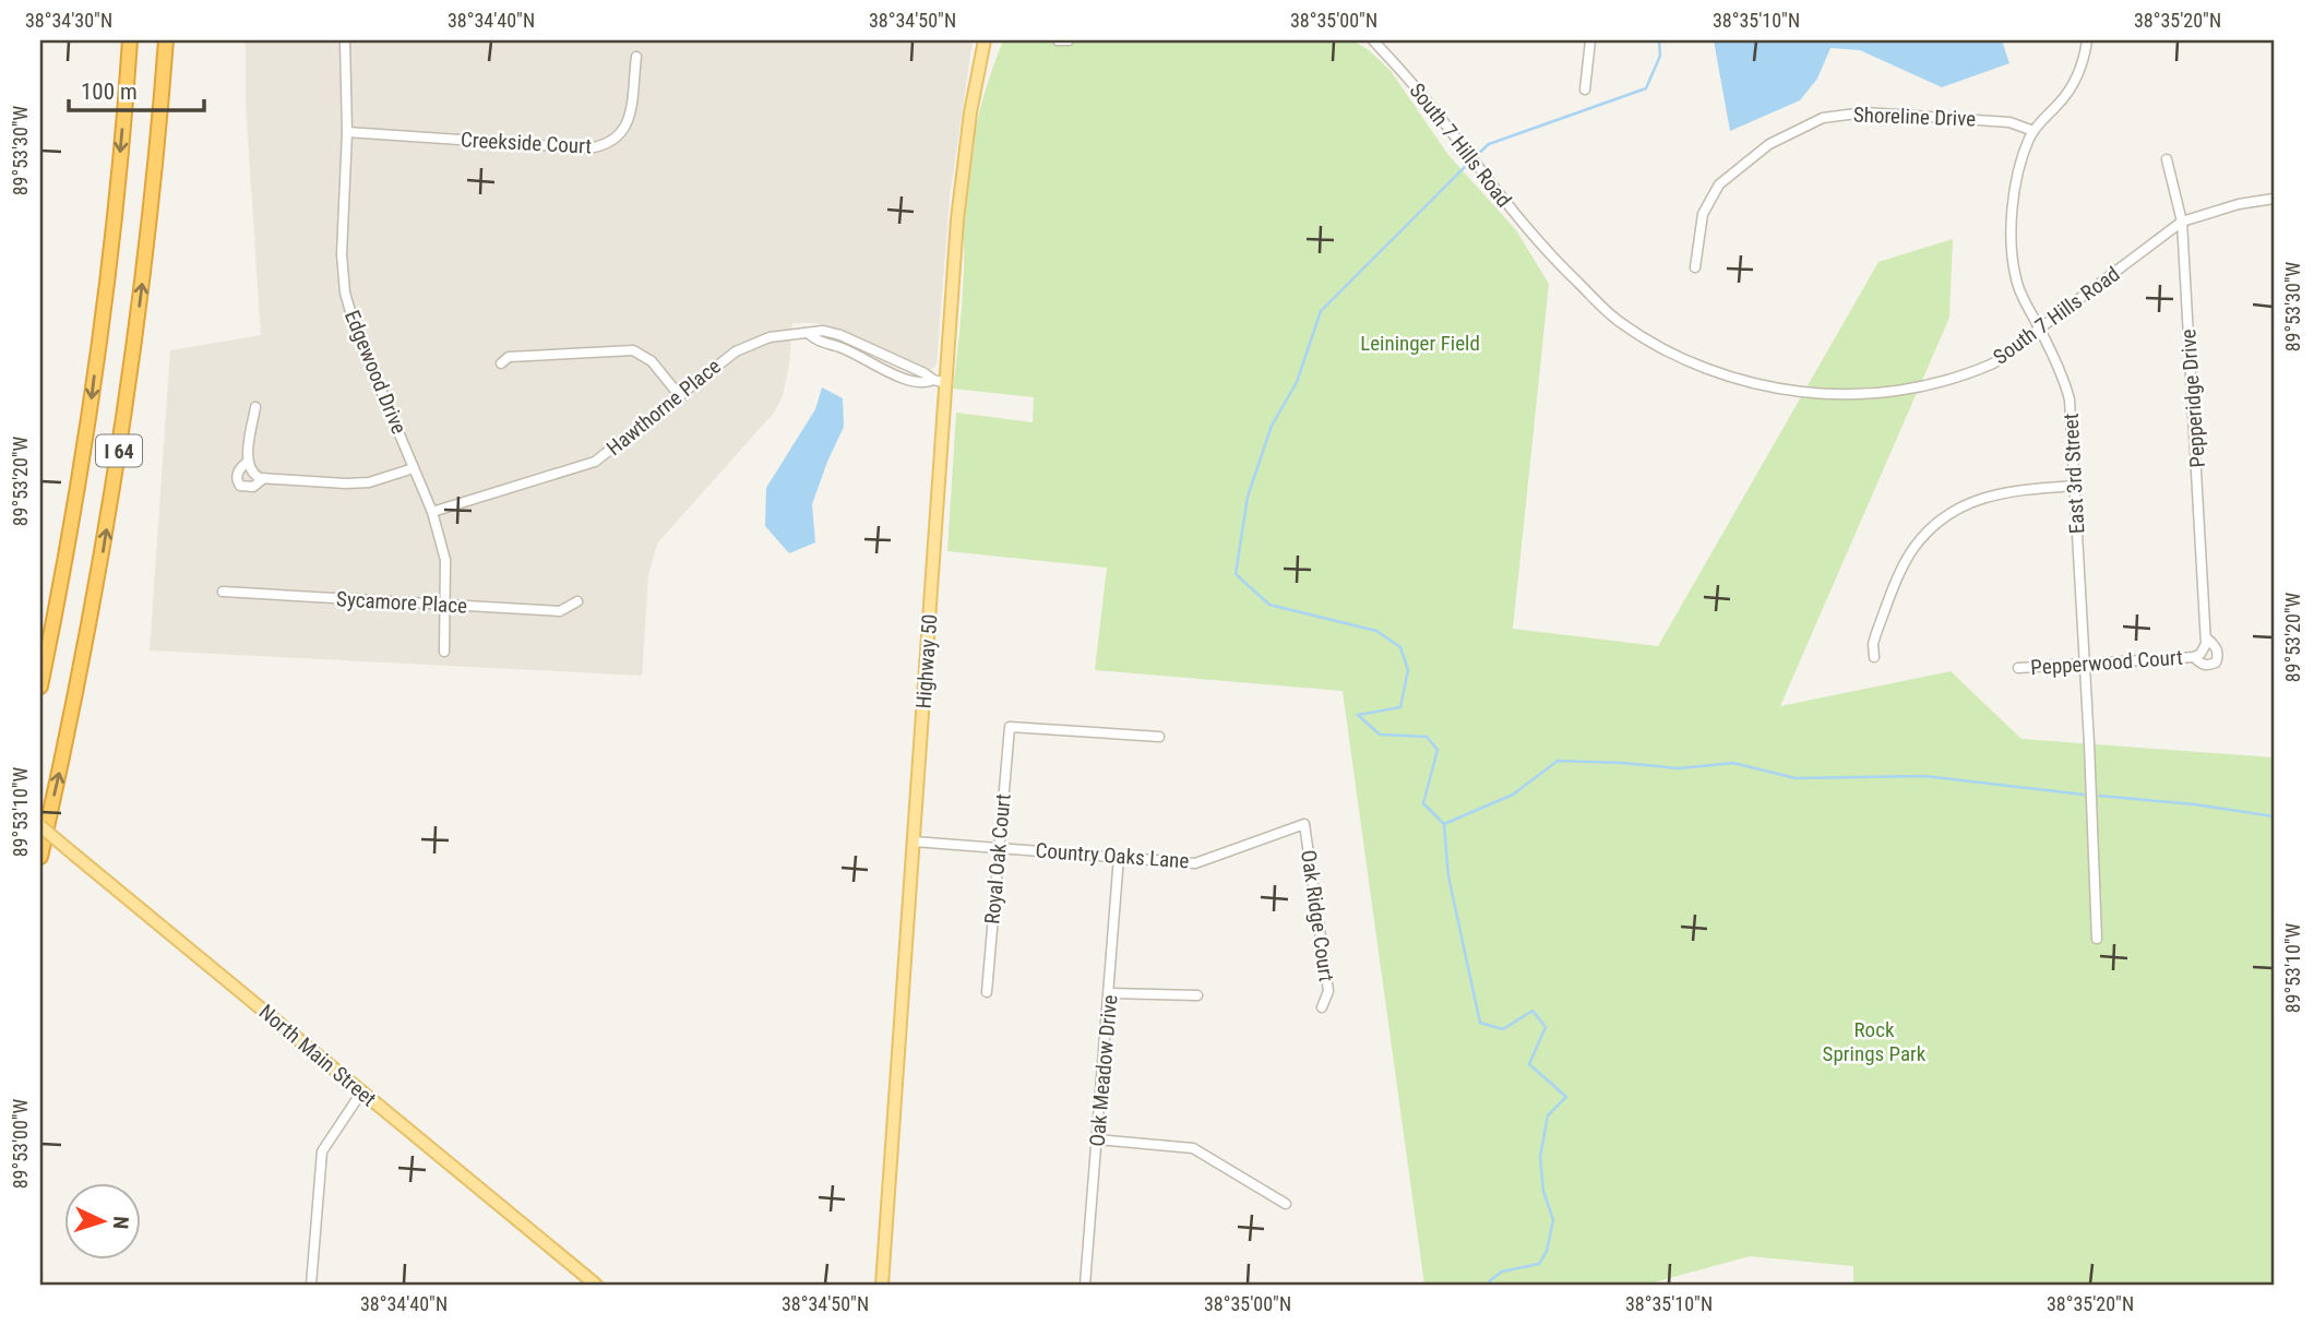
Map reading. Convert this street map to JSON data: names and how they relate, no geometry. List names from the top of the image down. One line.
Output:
{"streets":{"highway":["I 64"],"main road":["Highway 50","North Main Street"],"street":["Shoreline Drive","Creekside Court","South 7 Hills Road","Edgewood Drive","Pepperidge Drive","Hawthorne Place","East 3rd Street","Sycamore Place","Pepperwood Court","Country Oaks Lane","Royal Oak Court","Oak Ridge Court","Oak Meadow Drive"]},"crossings":[["Shoreline Drive","East 3rd Street"],["Creekside Court","Edgewood Drive"],["South 7 Hills Road","Pepperidge Drive"],["South 7 Hills Road","East 3rd Street"],["Edgewood Drive","Hawthorne Place"],["Edgewood Drive","Sycamore Place"],["Pepperidge Drive","Pepperwood Court"],["Hawthorne Place","Highway 50"],["East 3rd Street","Pepperwood Court"],["Highway 50","Country Oaks Lane"],["Country Oaks Lane","Royal Oak Court"],["Country Oaks Lane","Oak Ridge Court"],["Country Oaks Lane","Oak Meadow Drive"]],"parks":["Leininger Field","Rock Springs Park"],"scale_bar":"100 m","north":"right","coordinates":["38°34'30\"N","38°34'40\"N","38°34'50\"N","38°35'00\"N","38°35'10\"N","38°35'20\"N","89°53'30\"W","89°53'20\"W","89°53'10\"W","89°53'00\"W"]}
